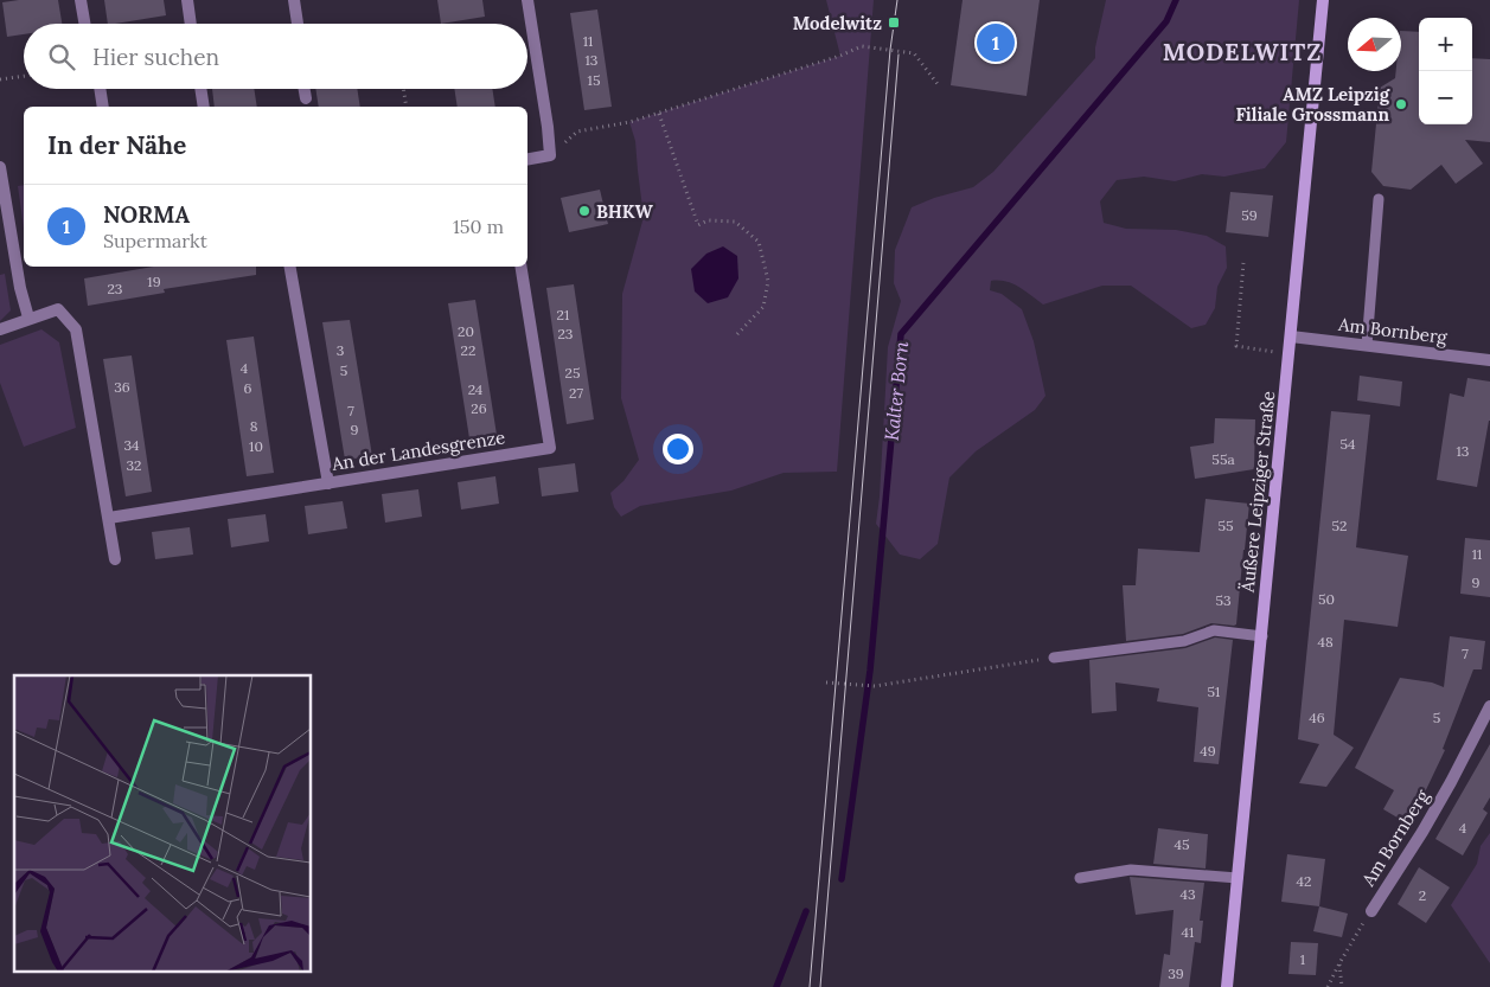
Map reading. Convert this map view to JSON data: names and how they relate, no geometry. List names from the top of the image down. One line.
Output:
{"streets":{"street":["Am Bornberg","An der Landesgrenze","Äußere Leipziger Straße"]},"crossings":[["Am Bornberg","Äußere Leipziger Straße"]],"districts":["MODELWITZ"],"water":["Kalter Born"],"places":{"transit":["Modelwitz"],"other":["AMZ Leipzig Filiale Grossmann","BHKW"]},"house_numbers":["11","13","15","59","19","23","21","20","23","3","22","4","5","25","36","6","24","27","26","7","8","9","54","34","10","13","55a","32","55","52","11","9","50","53","48","7","51","46","5","49","4","45","42","43","2","41","1","39"],"north":"left","page":{"map_buttons":["+","−"],"pins":"1","search":"Hier suchen","heading":"In der Nähe","list":[{"mark":"1","name":"NORMA","note":"Supermarkt","value":"150 m"}]}}
